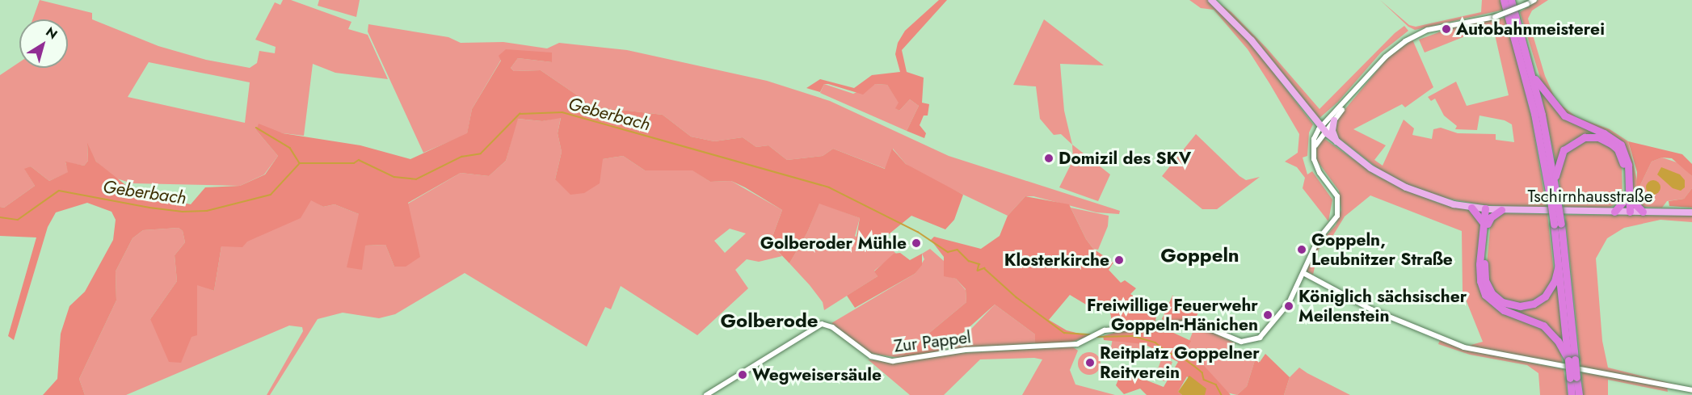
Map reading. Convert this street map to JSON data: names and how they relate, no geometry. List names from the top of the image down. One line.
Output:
{"streets":{"main road":["Tschirnhausstraße"],"street":["Zur Pappel"]},"districts":["Goppeln","Golberode"],"water":["Geberbach"],"places":["Autobahnmeisterei","Domizil des SKV","Golberoder Mühle","Goppeln, Leubnitzer Straße","Klosterkirche","Königlich sächsischer Meilenstein","Freiwillige Feuerwehr Goppeln-Hänichen","Reitplatz Goppelner Reitverein","Wegweisersäule"],"north":"top right"}
